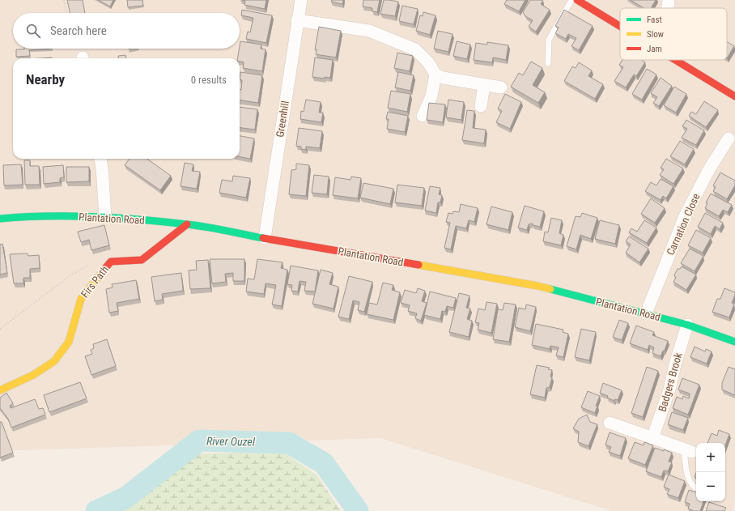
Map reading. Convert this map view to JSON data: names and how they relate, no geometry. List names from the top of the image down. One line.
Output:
{"streets":{"street":["Greenhill","Plantation Road","Carnation Close","Firs Path","Badgers Brook"]},"crossings":[["Greenhill","Plantation Road"],["Plantation Road","Carnation Close"],["Plantation Road","Firs Path"],["Plantation Road","Badgers Brook"]],"water":["River Ouzel"],"legend":["Fast","Slow","Jam"],"page":{"search":"Search here","heading":["Nearby","0 results"],"map_buttons":["+","−"]}}
